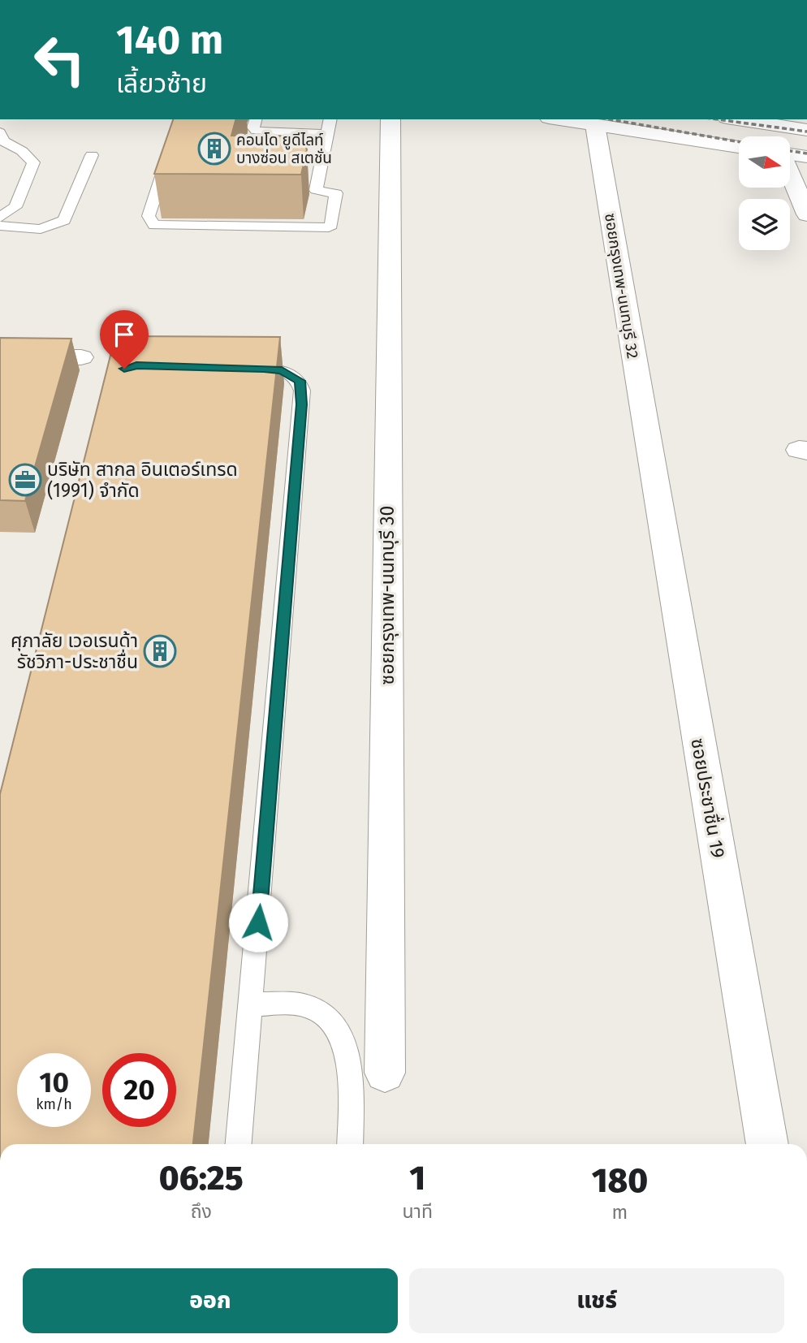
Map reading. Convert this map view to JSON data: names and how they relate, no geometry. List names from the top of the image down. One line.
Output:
{"streets":{"street":["ซอยกรุงเทพ-นนทบุรี 32","ซอยกรุงเทพ-นนทบุรี 30","ซอยประชาชื่น 19"]},"crossings":[["ซอยกรุงเทพ-นนทบุรี 32","ซอยประชาชื่น 19"]],"places":{"building":["คอนโด ยูดีไลท์ บางซ่อน สเตชั่น","ศุภาลัย เวอเรนด้า รัชวิภา-ประชาชื่น"],"office":["บริษัท สากล อินเตอร์เทรด (1991) จำกัด"]},"north":"right","page":{"turn":["140 m","เลี้ยวซ้าย"],"speed":"10 km/h","limit":"20","eta":["06:25","ถึง","1","นาที","180","m"],"buttons":["ออก","แชร์"]}}
